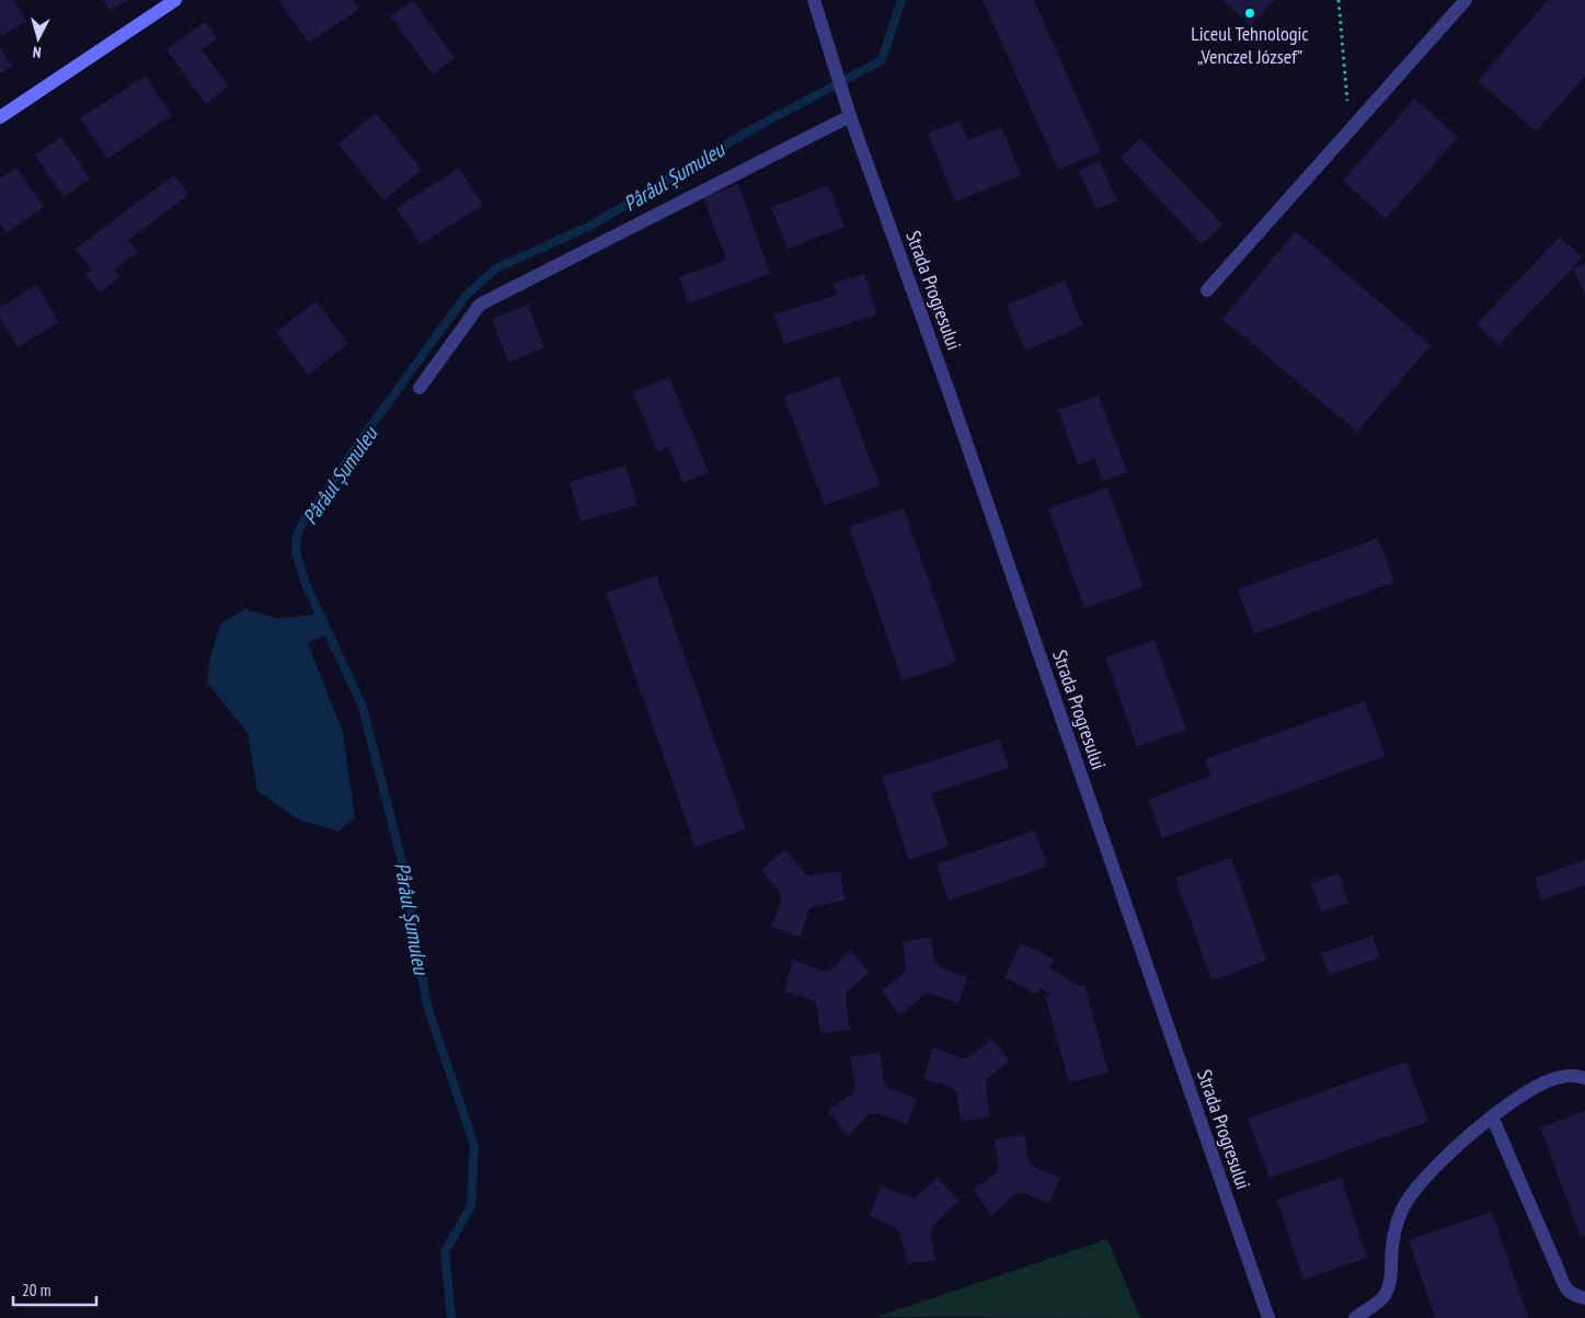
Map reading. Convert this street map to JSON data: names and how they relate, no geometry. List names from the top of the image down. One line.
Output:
{"streets":{"street":["Strada Progresului"]},"water":["Pârâul Șumuleu"],"places":["Liceul Tehnologic „Venczel József”"],"scale_bar":"20 m","north":"bottom"}
